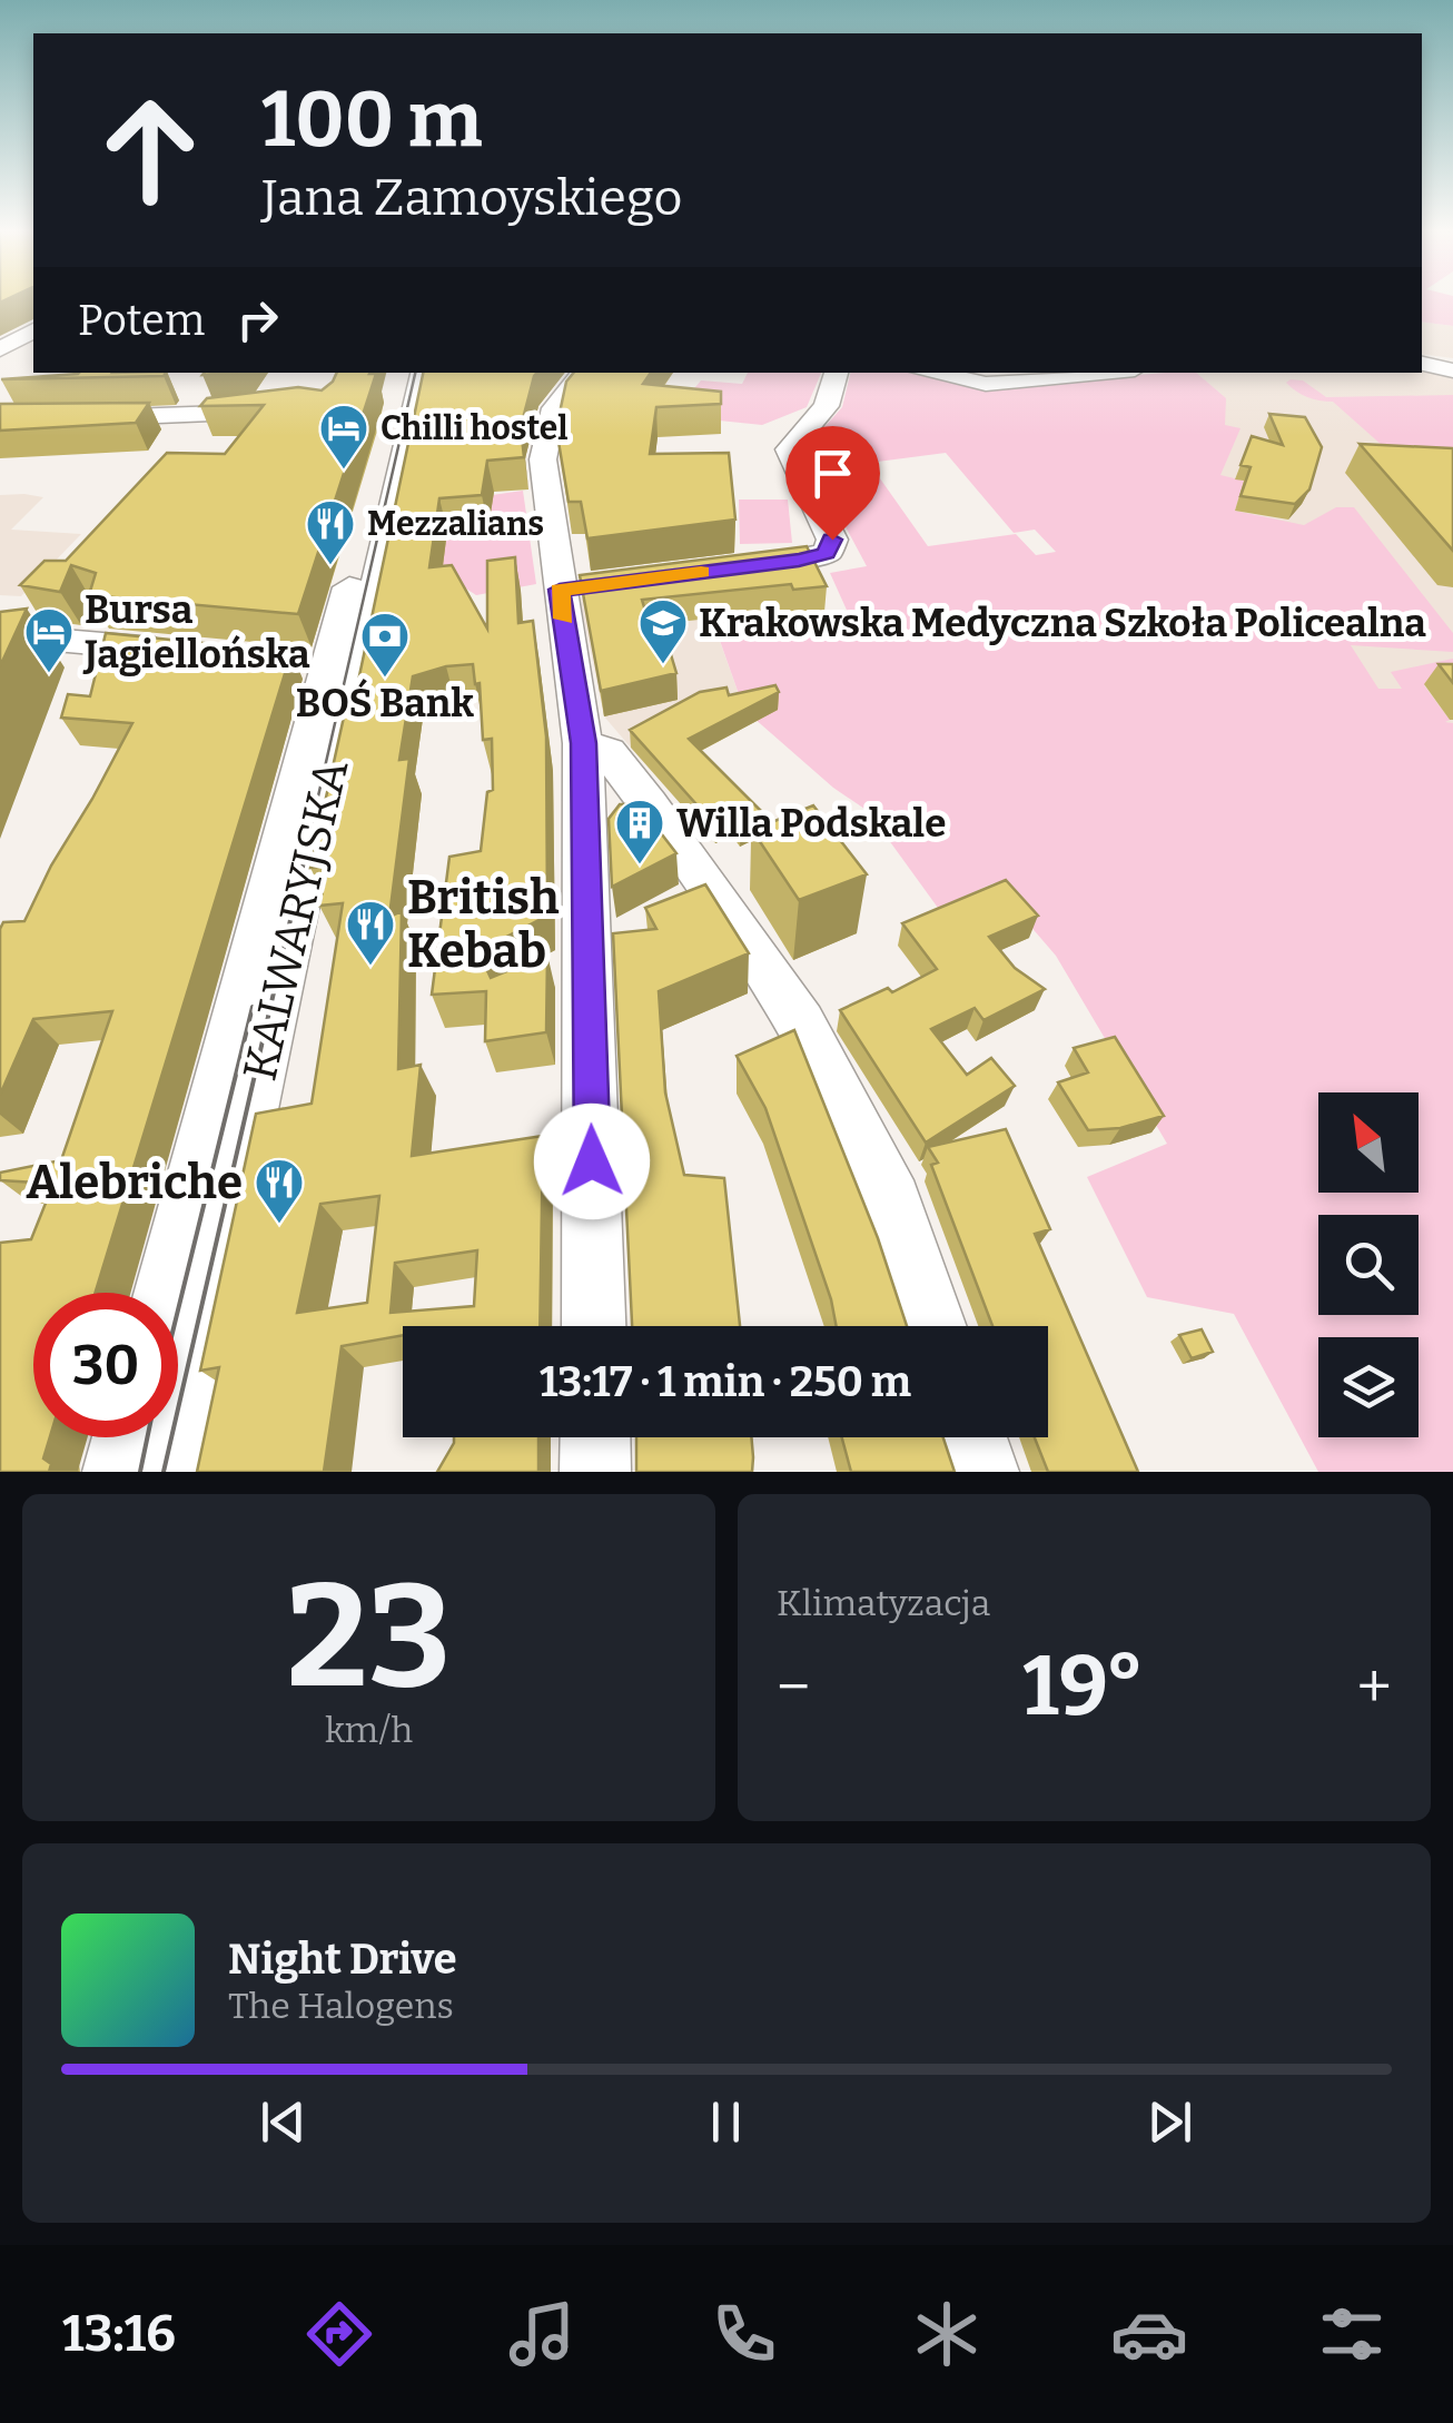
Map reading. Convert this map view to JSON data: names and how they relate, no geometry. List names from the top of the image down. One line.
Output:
{"streets":{"street":["KALWARYJSKA"]},"places":{"hotel":["Chilli hostel","Bursa Jagiellońska"],"restaurant":["Mezzalians","British Kebab","Alebriche"],"school or university":["Krakowska Medyczna Szkoła Policealna"],"bank":["BOŚ Bank"],"building":["Willa Podskale"]},"north":"top left","page":{"turn":["100 m","Jana Zamoyskiego"],"then":"Potem","limit":"30","trip":"13:17 · 1 min · 250 m","tile":[["23","km/h"],"Klimatyzacja"],"heat":["−","19°","+"],"song":["Night Drive","The Halogens"],"tabs":"13:16"}}
